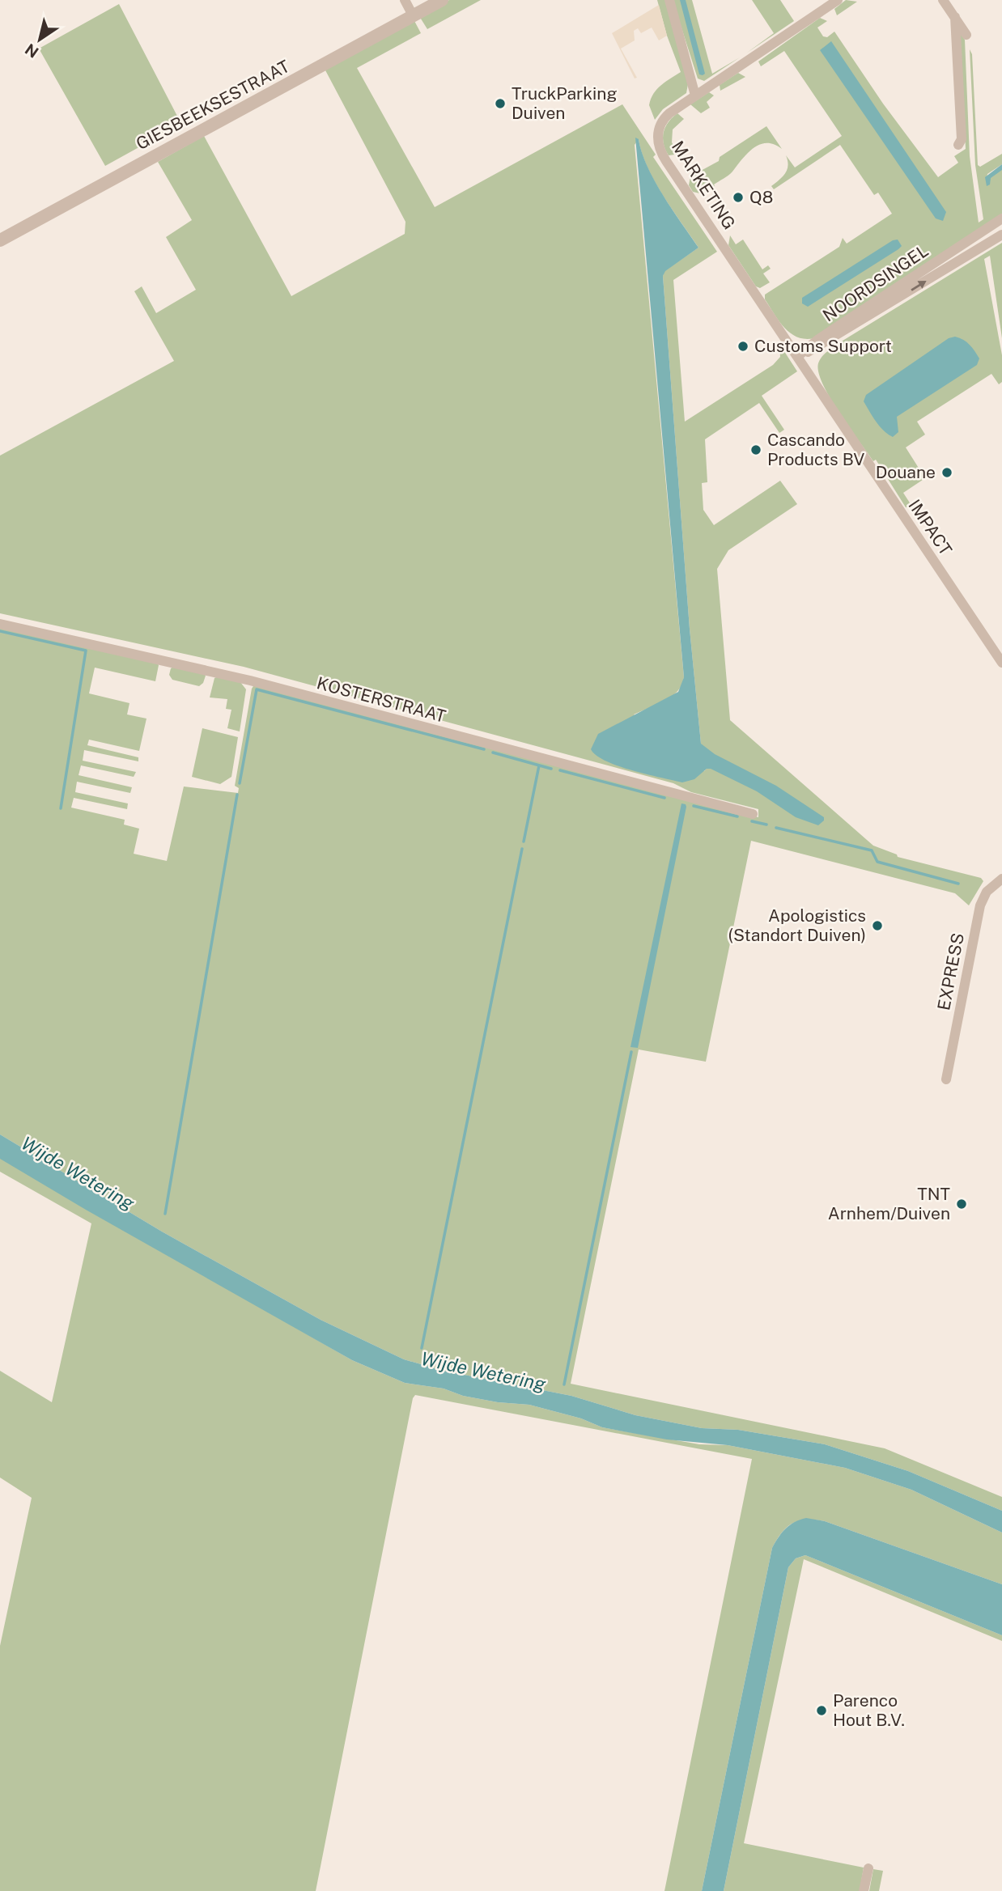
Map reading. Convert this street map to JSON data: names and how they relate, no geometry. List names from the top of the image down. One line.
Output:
{"streets":{"street":["GIESBEEKSESTRAAT","MARKETING","NOORDSINGEL","IMPACT","KOSTERSTRAAT","EXPRESS"]},"crossings":[["MARKETING","NOORDSINGEL"],["MARKETING","IMPACT"],["NOORDSINGEL","IMPACT"]],"water":["Wijde Wetering"],"places":["TruckParking Duiven","Q8","Customs Support","Cascando Products BV","Douane","Apologistics (Standort Duiven)","TNT Arnhem/Duiven","Parenco Hout B.V."],"north":"bottom left"}
